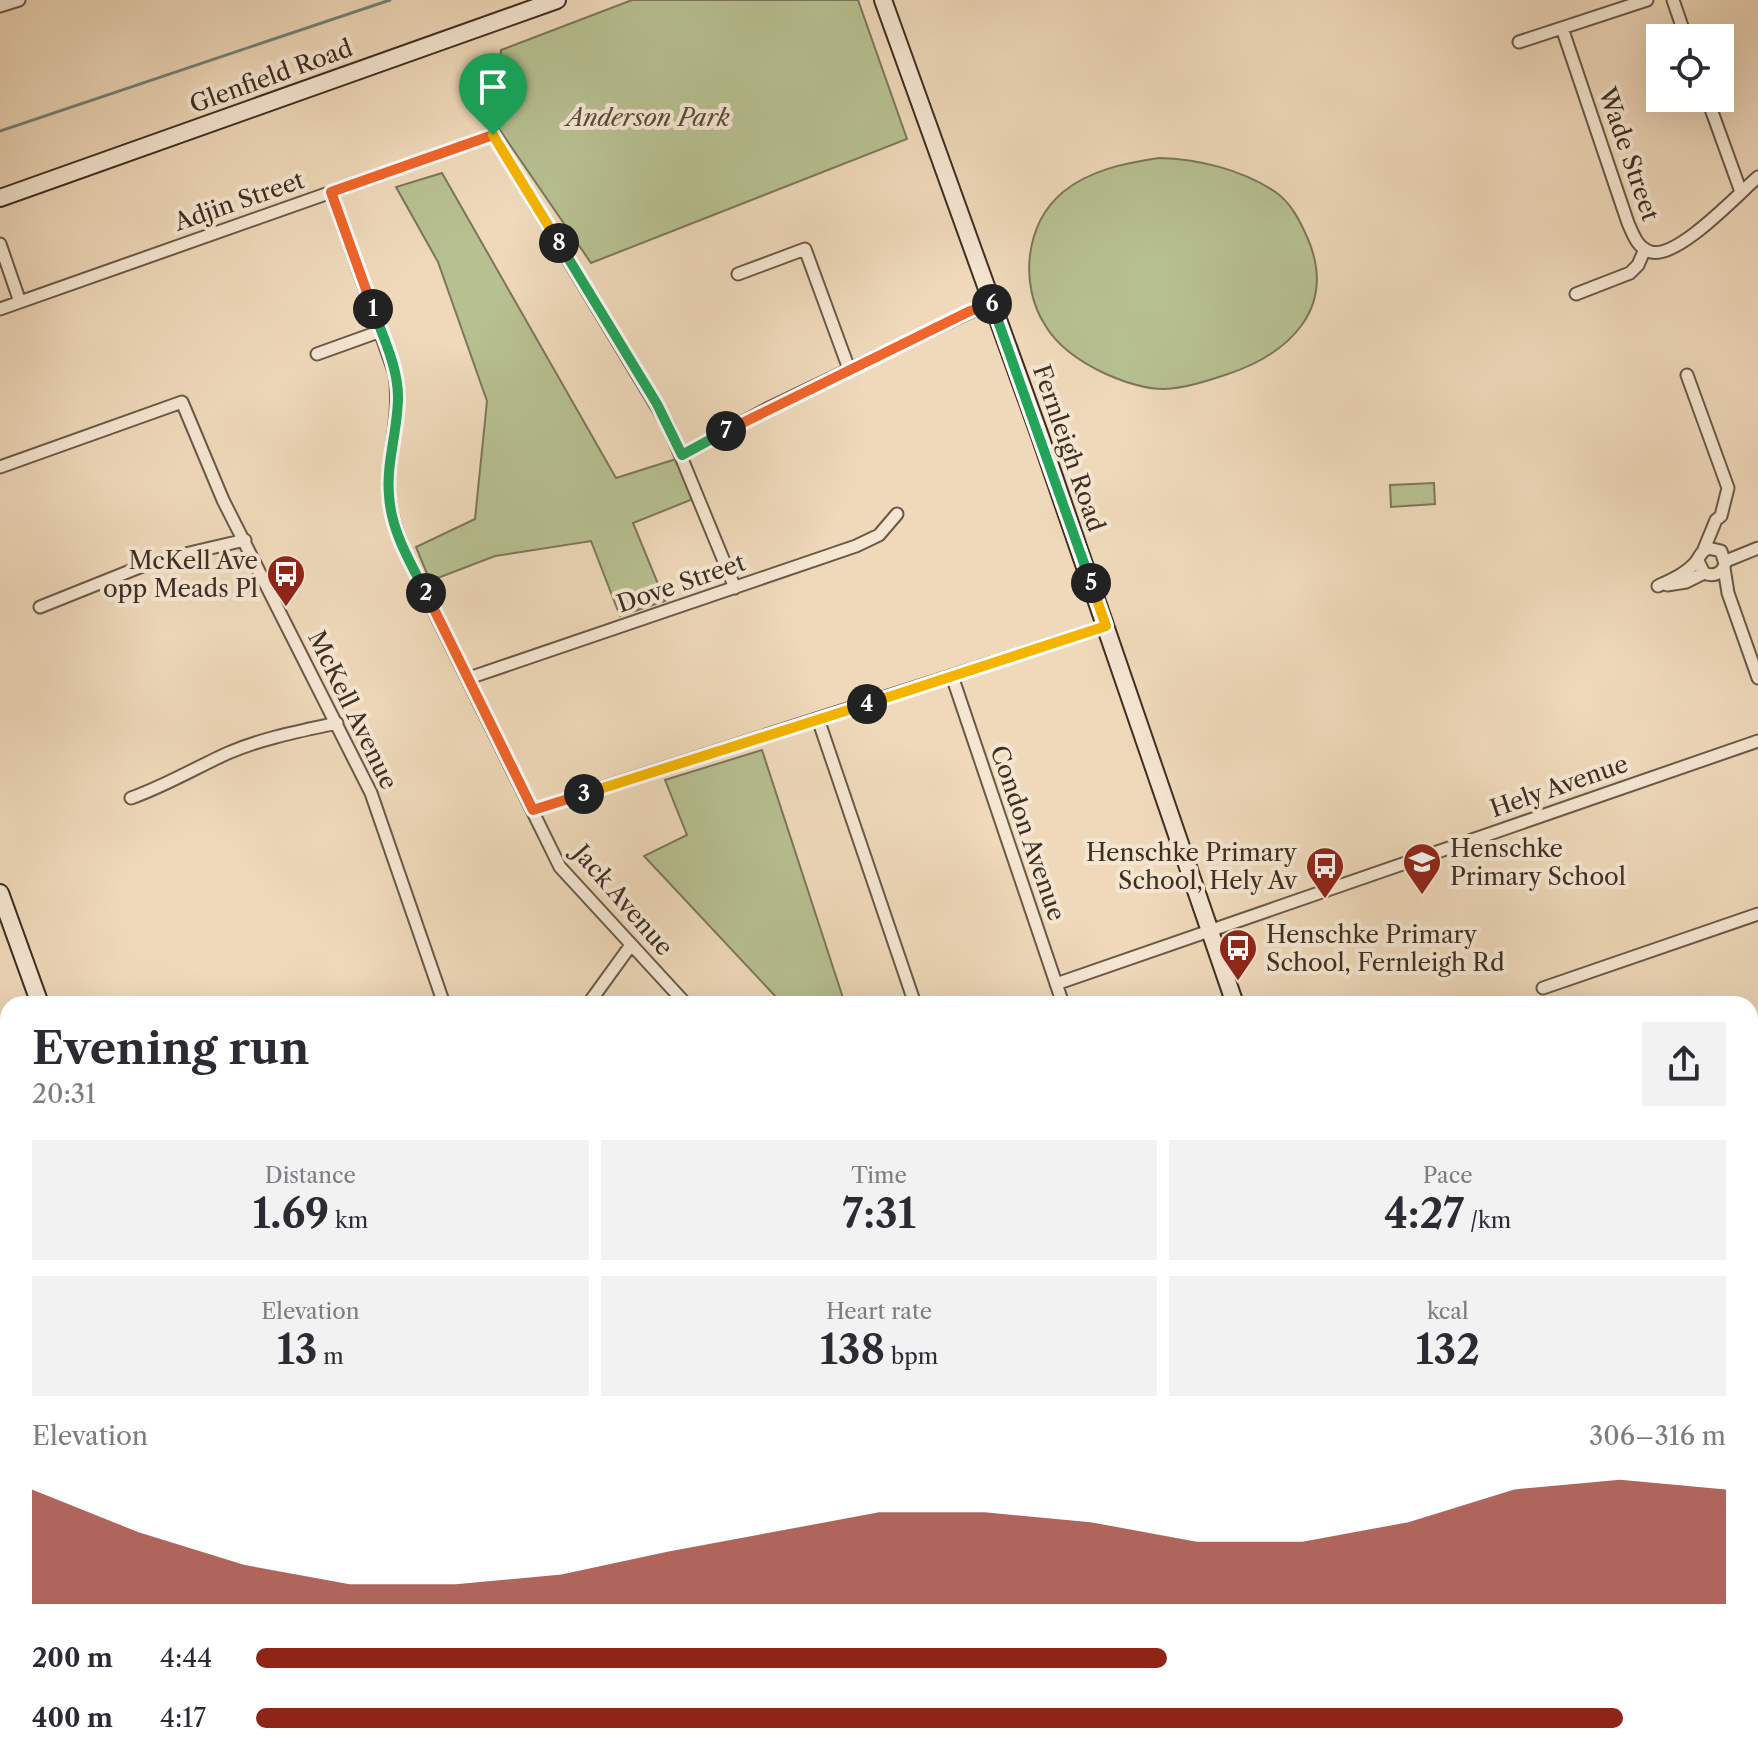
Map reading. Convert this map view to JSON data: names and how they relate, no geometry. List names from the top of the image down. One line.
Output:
{"streets":{"street":["Glenfield Road","Wade Street","Adjin Street","Fernleigh Road","Dove Street","McKell Avenue","Hely Avenue","Condon Avenue","Jack Avenue"]},"crossings":[["Adjin Street","Jack Avenue"],["Fernleigh Road","Hely Avenue"],["Dove Street","Jack Avenue"],["Hely Avenue","Condon Avenue"]],"parks":["Anderson Park"],"places":{"bus stop":["McKell Ave opp Meads Pl","Henschke Primary School, Hely Av","Henschke Primary School, Fernleigh Rd"],"school or university":["Henschke Primary School"]},"page":{"pins":["8","6","1","7","5","2","4","3"],"heading":["Evening run","20:31"],"stats":[["Distance","1.69 km"],["Time","7:31"],["Pace","4:27 /km"],["Elevation","13 m"],["Heart rate","138 bpm"],["kcal","132"]],"chart":["Elevation","306–316 m"],"list":[{"name":"200 m","note":"4:44"},{"name":"400 m","note":"4:17"}]}}
